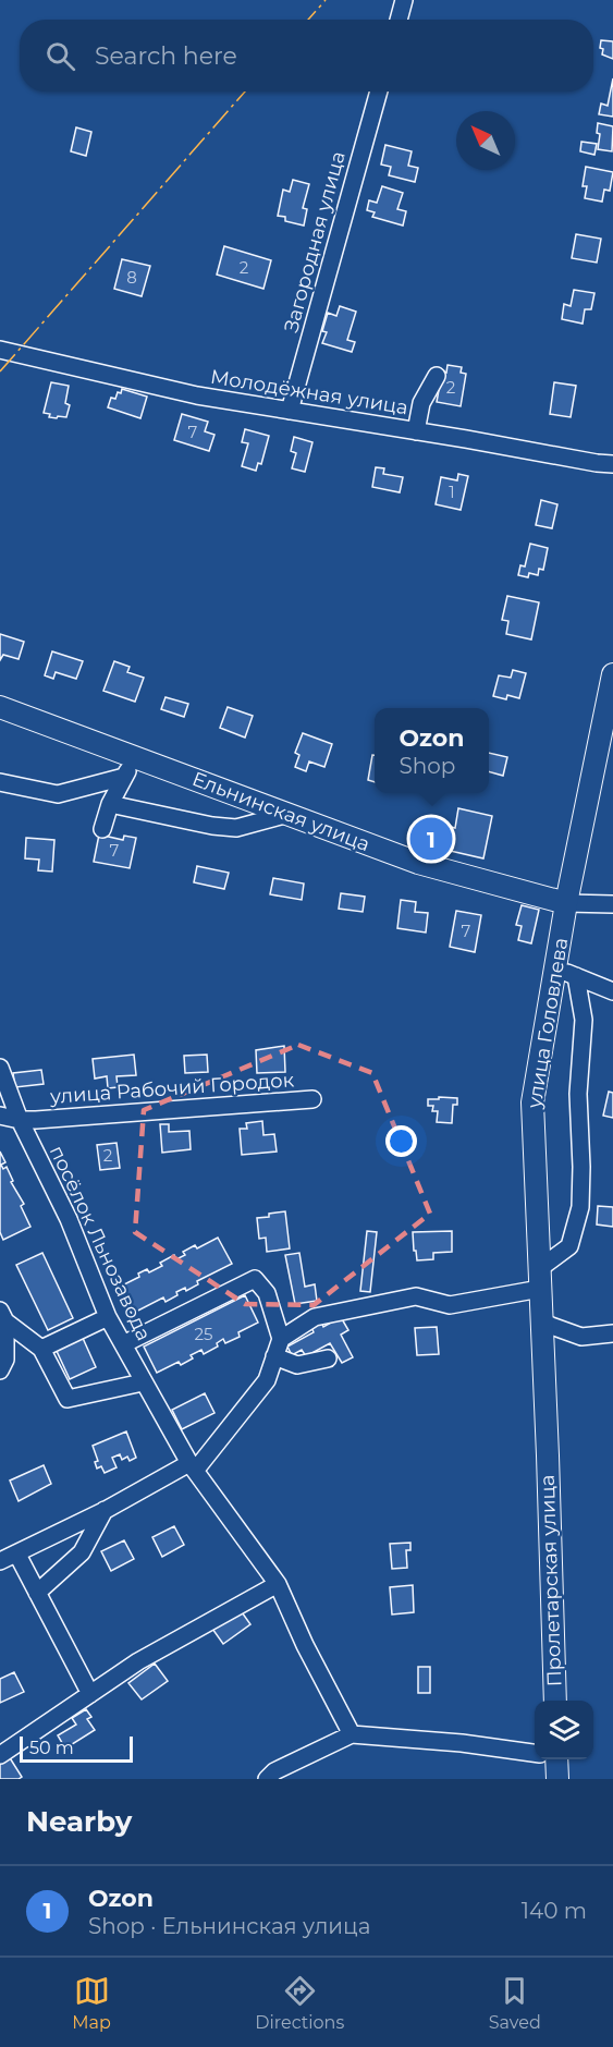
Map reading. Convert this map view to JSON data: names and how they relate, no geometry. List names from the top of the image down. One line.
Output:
{"streets":{"main road":["Ельнинская улица","улица Головлева","Пролетарская улица"],"street":["Загородная улица","Молодёжная улица","улица Рабочий Городок","посёлок Льнозавода"]},"crossings":[["Загородная улица","Молодёжная улица"],["Ельнинская улица","улица Головлева"],["улица Головлева","Пролетарская улица"],["улица Рабочий Городок","посёлок Льнозавода"]],"house_numbers":["2","8","2","7","1","7","7","2","25"],"scale_bar":"50 m","north":"top left","page":{"search":"Search here","popup":["Ozon","Shop"],"pins":"1","scale":"50 m","heading":"Nearby","list":[{"mark":"1","name":"Ozon","note":"Shop · Ельнинская улица","value":"140 m"}],"nav":["Map","Directions","Saved"]}}
